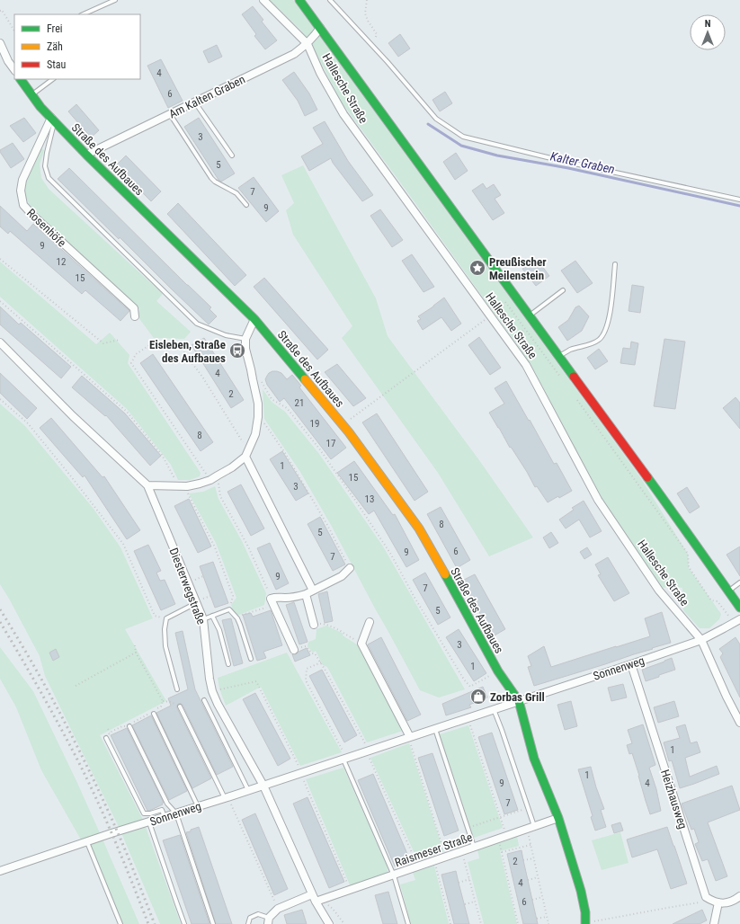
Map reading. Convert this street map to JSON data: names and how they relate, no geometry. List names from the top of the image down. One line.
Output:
{"streets":{"street":["Hallesche Straße","Am Kalten Graben","Straße des Aufbaues","Rosenhöfe","Diesterwegstraße","Sonnenweg","Heizhausweg","Raismeser Straße"]},"crossings":[["Hallesche Straße","Am Kalten Graben"],["Hallesche Straße","Sonnenweg"],["Am Kalten Graben","Straße des Aufbaues"],["Straße des Aufbaues","Rosenhöfe"],["Straße des Aufbaues","Sonnenweg"],["Diesterwegstraße","Sonnenweg"],["Sonnenweg","Heizhausweg"]],"water":["Kalter Graben"],"places":{"place":["Preußischer Meilenstein"],"bus stop":["Eisleben, Straße des Aufbaues"],"shop":["Zorbas Grill"]},"house_numbers":["4","6","3","5","7","9","9","12","15","4","2","21","19","8","17","1","15","3","13","8","5","6","9","7","9","7","5","3","1","1","1","9","4","7","2","4","6"],"legend":["Frei","Zäh","Stau"],"north":"top"}
